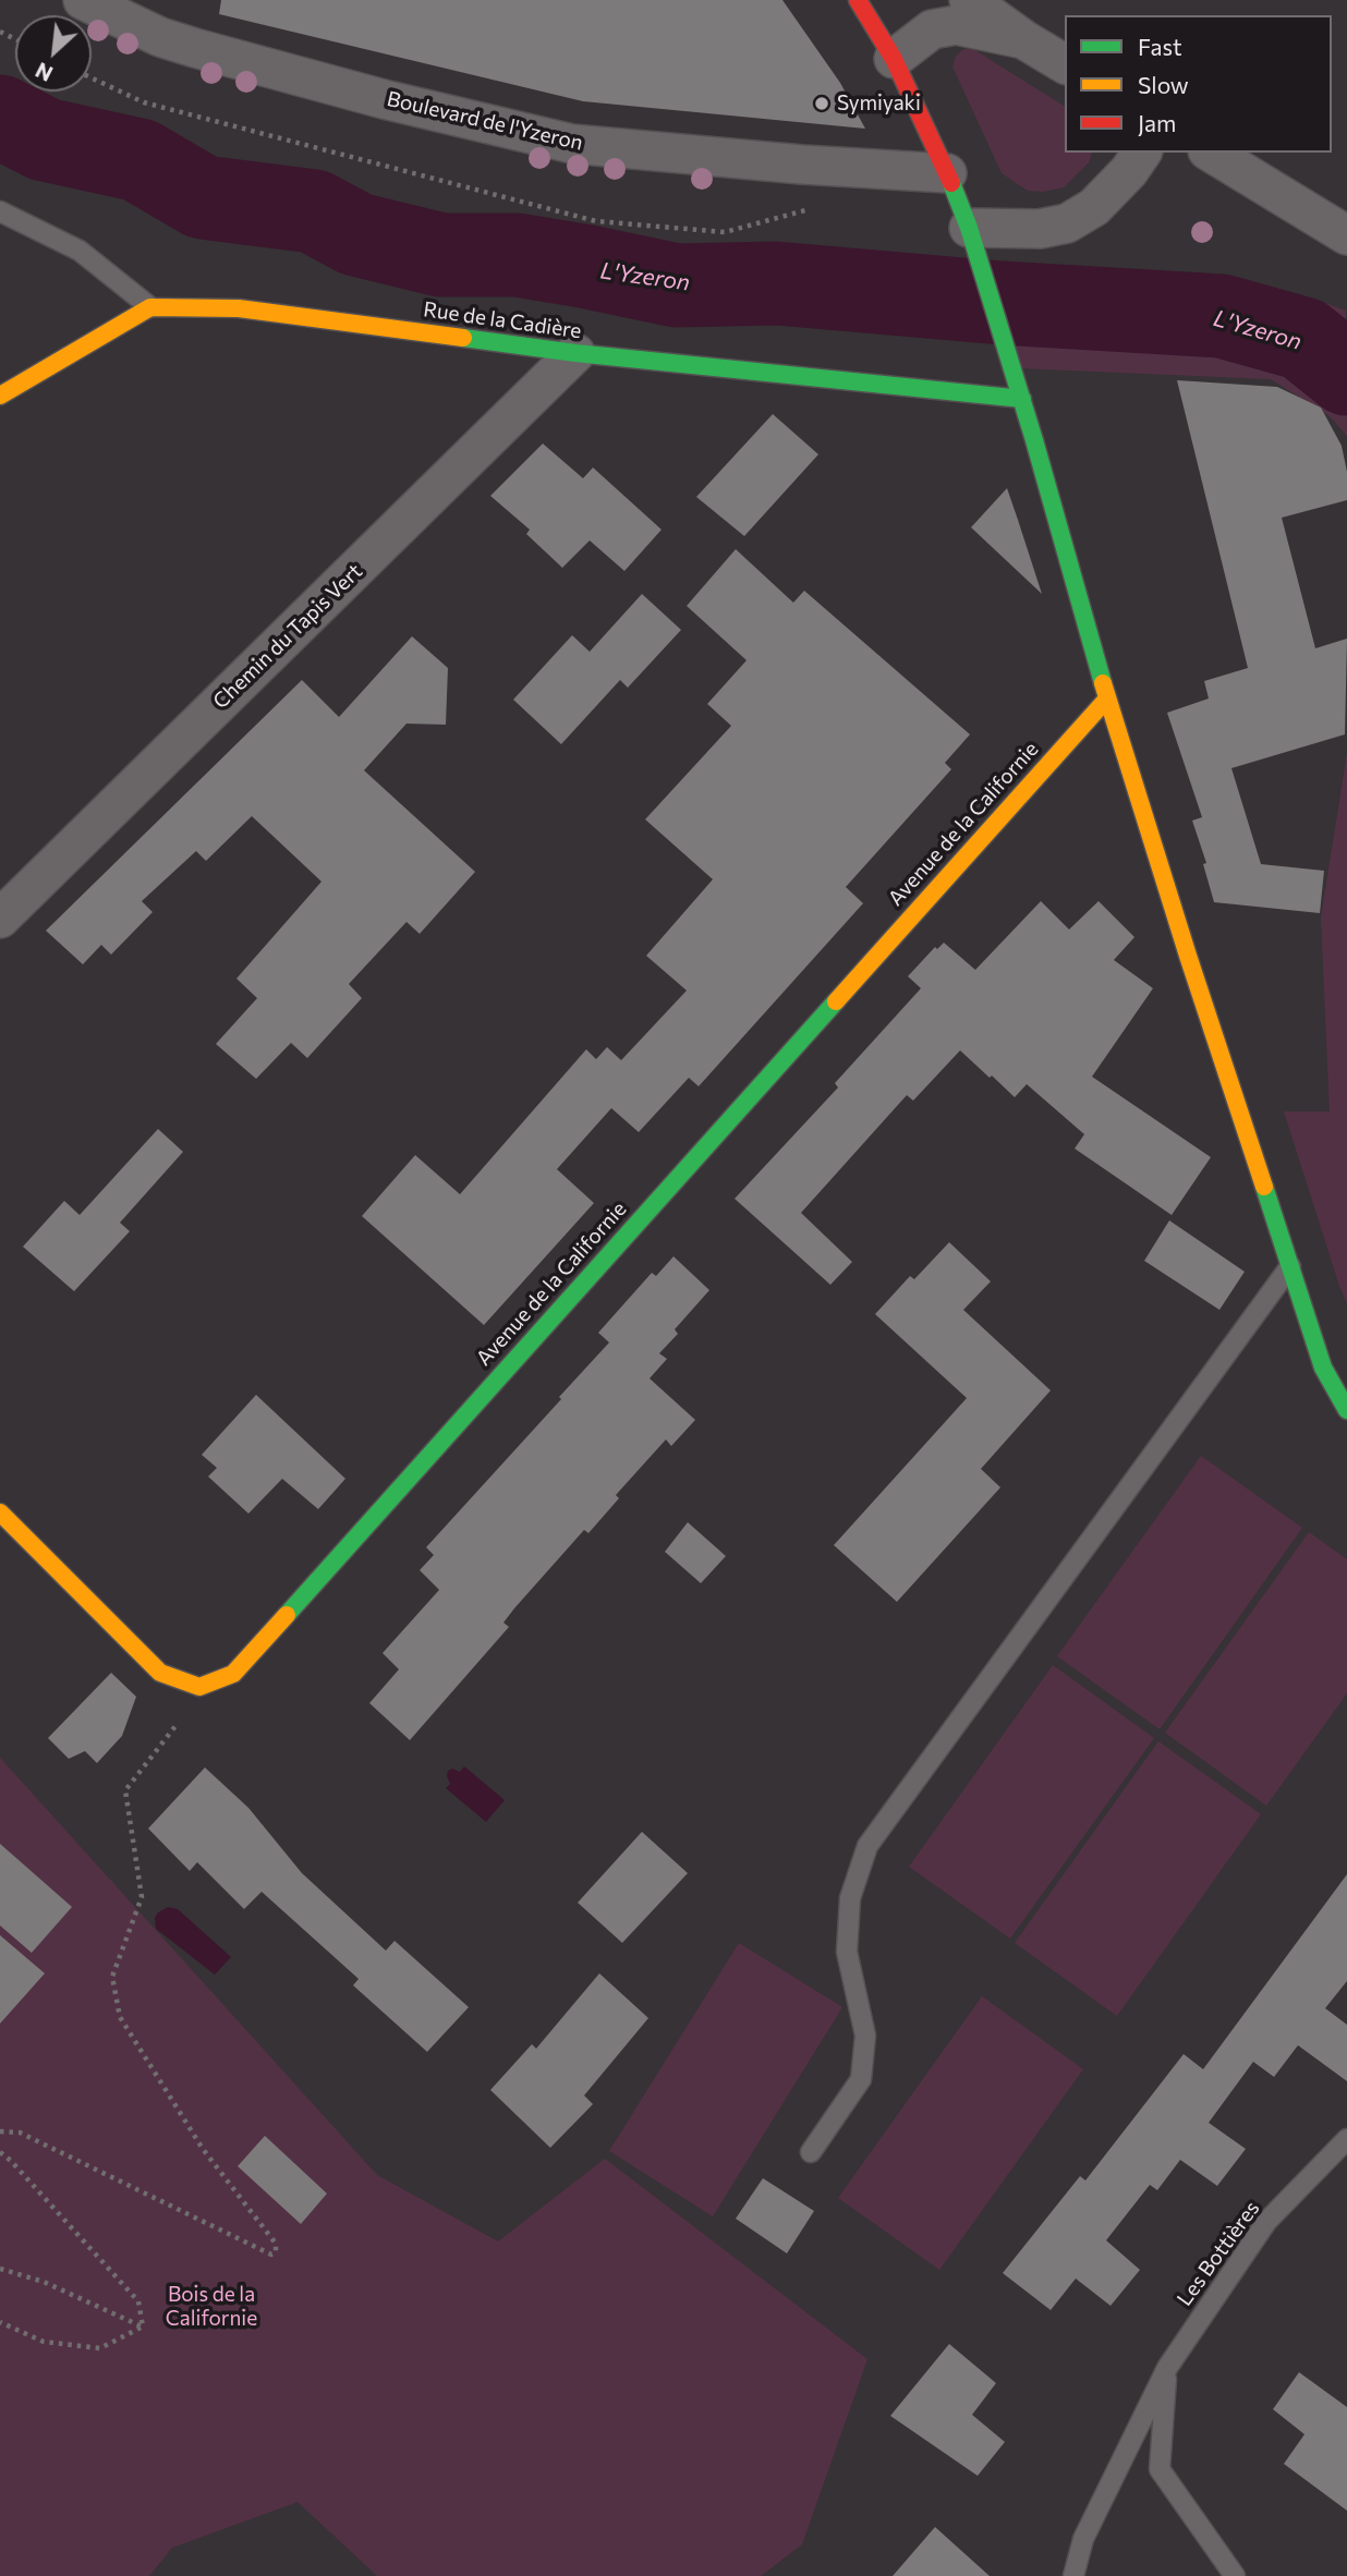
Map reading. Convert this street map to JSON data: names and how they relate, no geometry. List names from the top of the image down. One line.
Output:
{"streets":{"street":["Boulevard de l'Yzeron","Rue de la Cadière","Chemin du Tapis Vert","Avenue de la Californie"],"lane":["Les Bottières"]},"crossings":[["Rue de la Cadière","Chemin du Tapis Vert"]],"water":["L'Yzeron"],"parks":["Bois de la Californie"],"places":["Symiyaki"],"legend":["Fast","Slow","Jam"],"north":"bottom left"}
